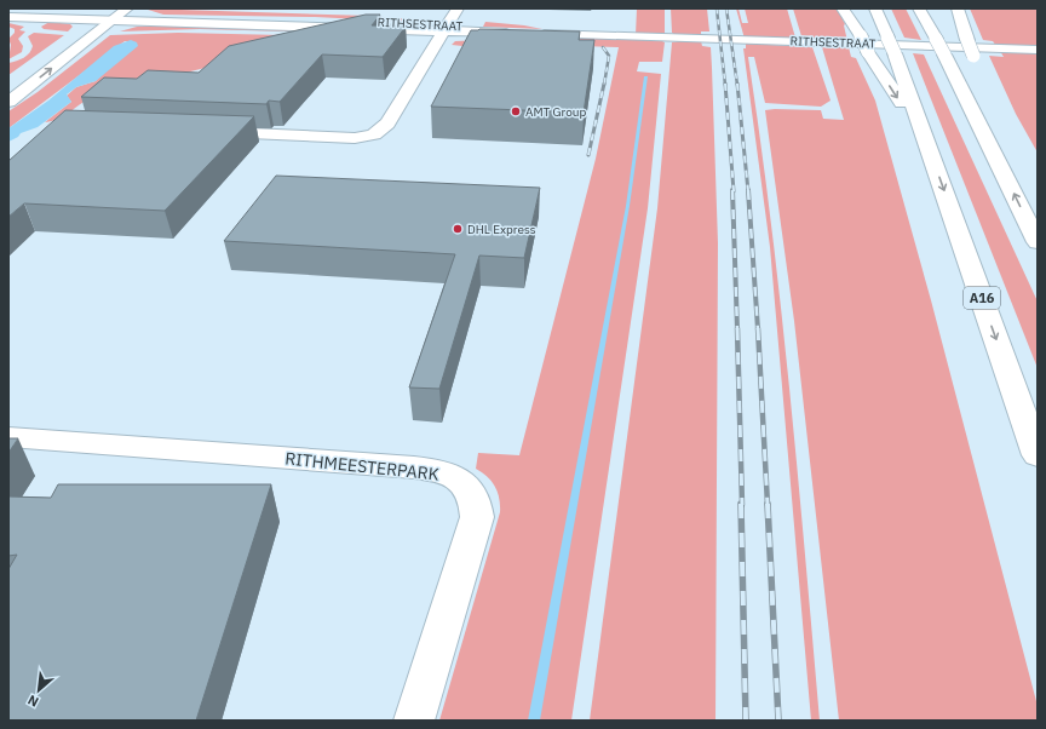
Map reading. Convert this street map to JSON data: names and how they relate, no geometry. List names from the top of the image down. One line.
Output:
{"streets":{"main road":["RITHSESTRAAT","A16","RITHMEESTERPARK"]},"places":["AMT Group","DHL Express"],"north":"bottom left"}
